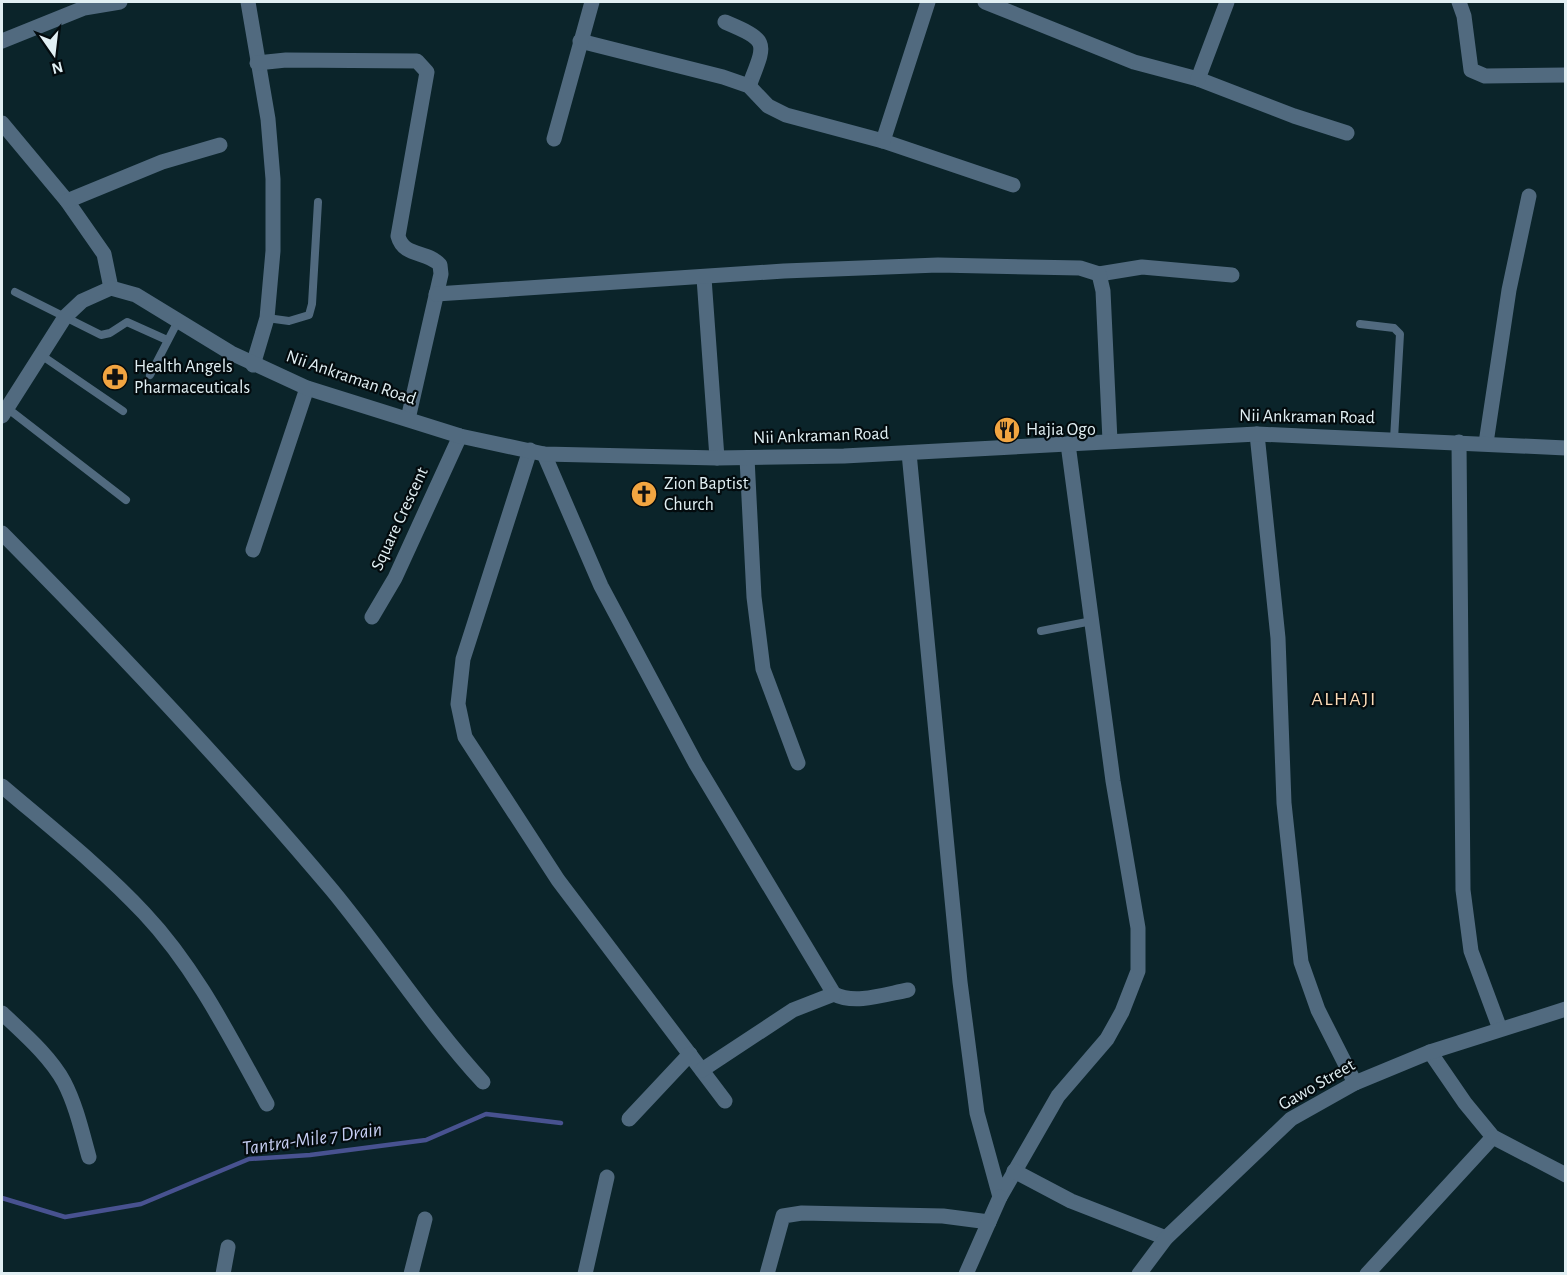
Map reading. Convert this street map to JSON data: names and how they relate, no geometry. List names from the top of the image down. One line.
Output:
{"streets":{"street":["Nii Ankraman Road","Square Crescent","Gawo Street"]},"crossings":[["Nii Ankraman Road","Square Crescent"]],"districts":["ALHAJI"],"water":["Tantra-Mile 7 Drain"],"places":{"pharmacy":["Health Angels Pharmaceuticals"],"restaurant":["Hajia Ogo"],"church":["Zion Baptist Church"]},"north":"bottom"}
